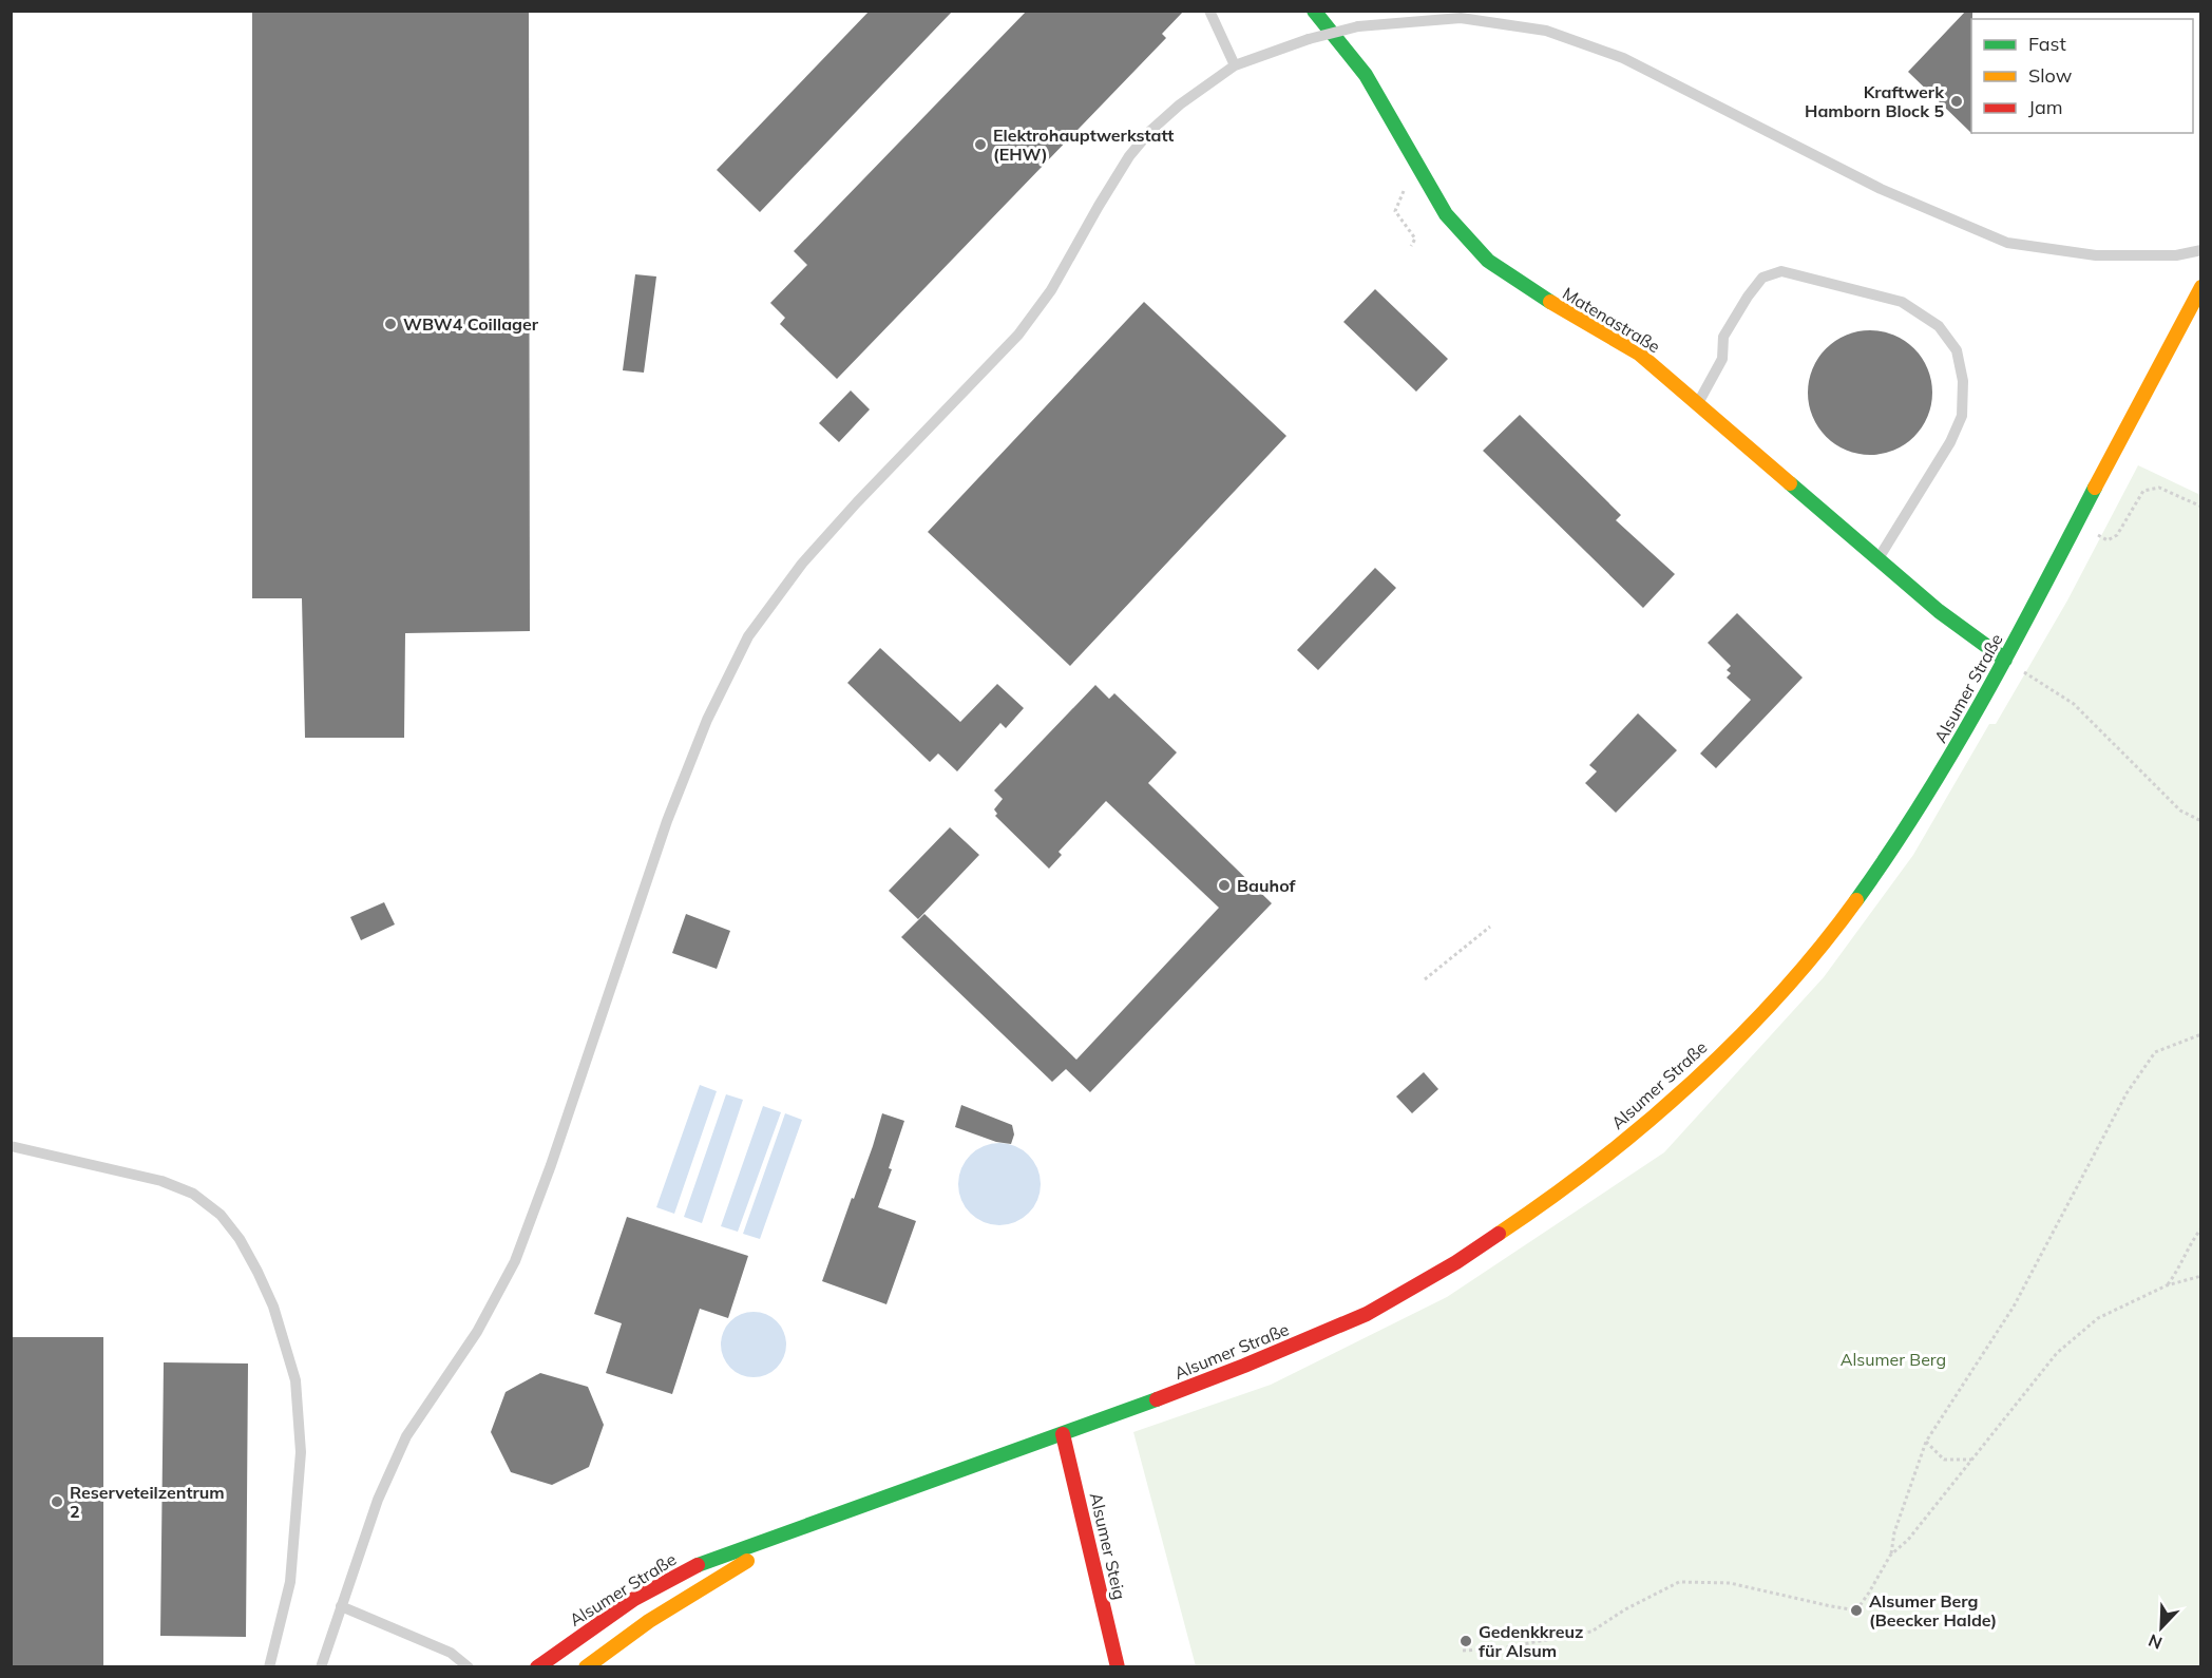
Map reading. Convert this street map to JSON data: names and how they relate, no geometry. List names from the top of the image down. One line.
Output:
{"streets":{"street":["Matenastraße","Alsumer Straße","Alsumer Steig"]},"crossings":[["Matenastraße","Alsumer Straße"],["Alsumer Straße","Alsumer Steig"]],"parks":["Alsumer Berg"],"places":["Kraftwerk Hamborn Block 5","Elektrohauptwerkstatt (EHW)","WBW4 Coillager","Bauhof","Reserveteilzentrum 2","Alsumer Berg (Beecker Halde)","Gedenkkreuz für Alsum"],"legend":["Fast","Slow","Jam"],"north":"bottom left"}
